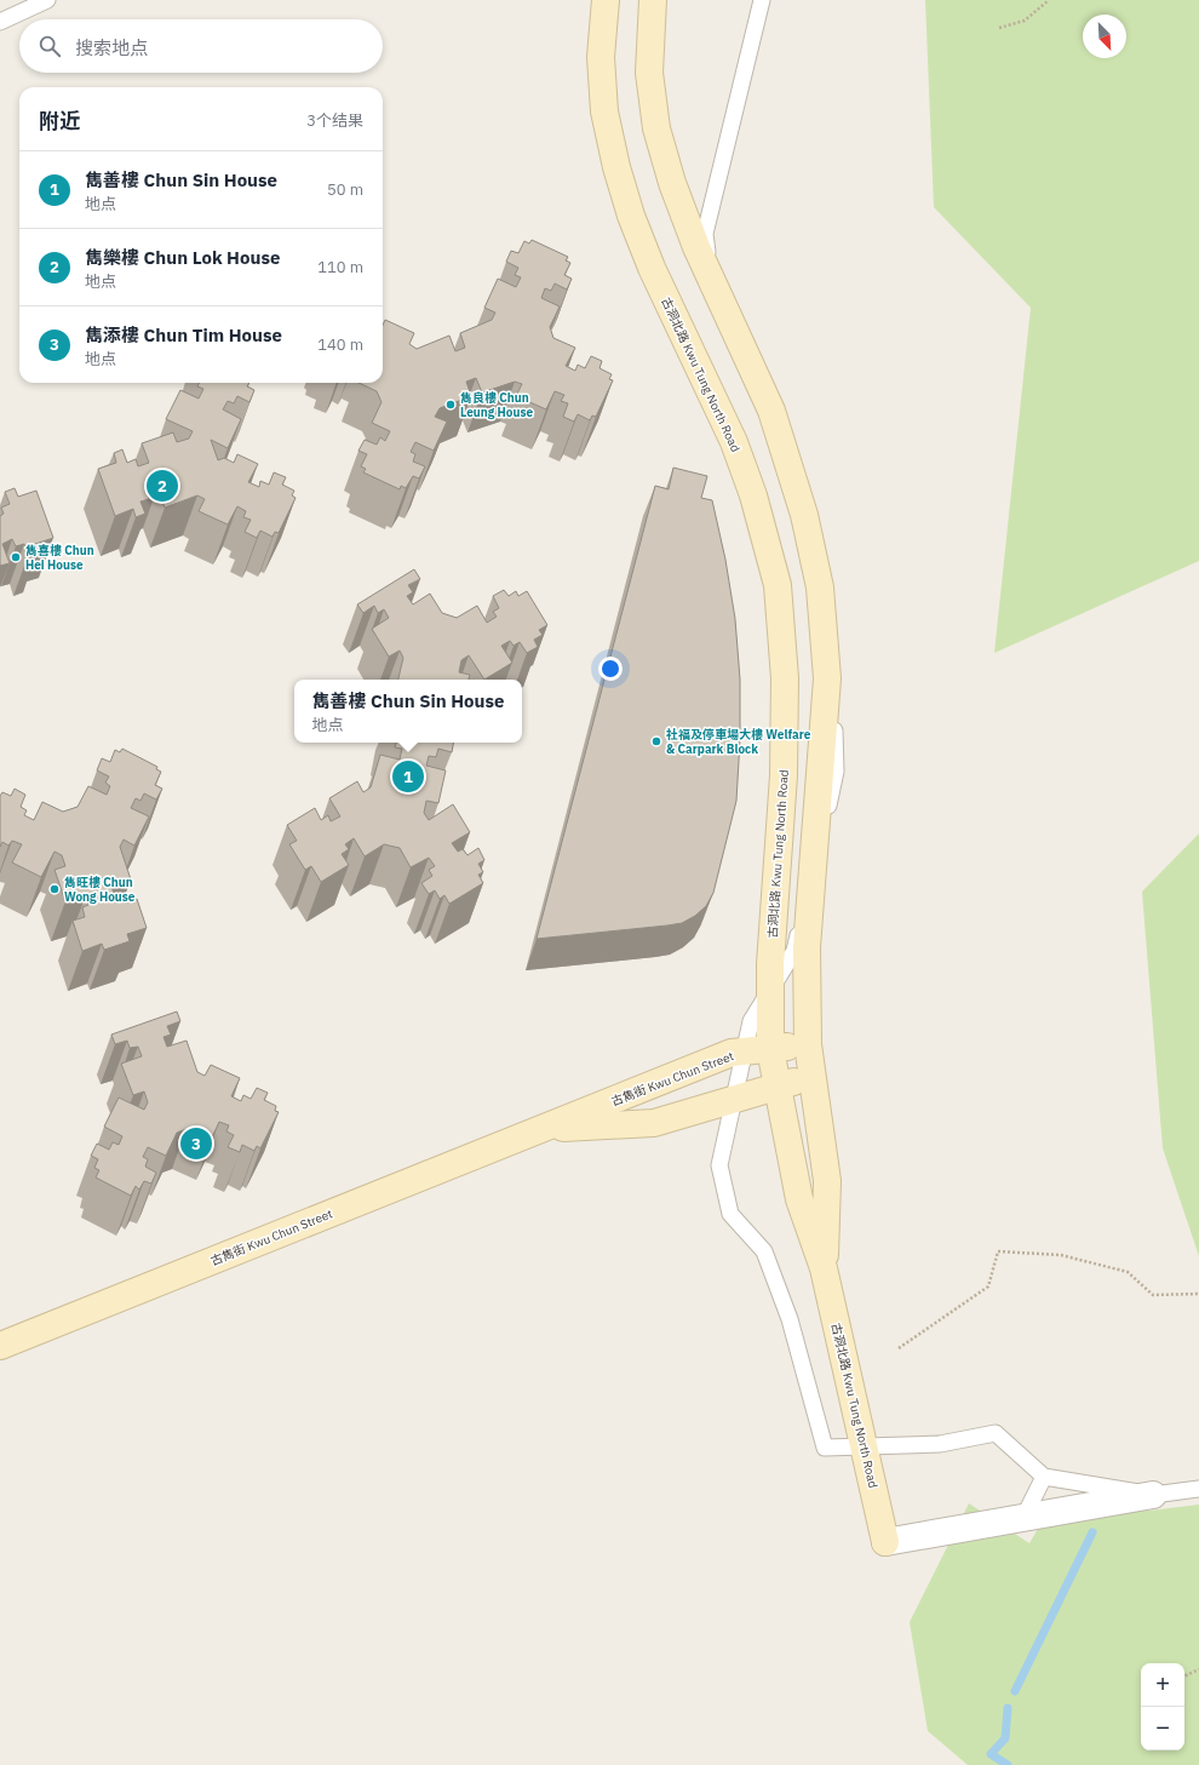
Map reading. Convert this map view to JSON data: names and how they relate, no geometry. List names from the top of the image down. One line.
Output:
{"streets":{"main road":["古洞北路 Kwu Tung North Road","古雋街 Kwu Chun Street"]},"crossings":[["古洞北路 Kwu Tung North Road","古雋街 Kwu Chun Street"]],"places":["雋良樓 Chun Leung House","雋喜樓 Chun Hei House","社福及停車場大樓 Welfare & Carpark Block","雋旺樓 Chun Wong House"],"north":"bottom right","page":{"search":"搜索地点","heading":["附近","3个结果"],"list":[{"mark":"1","name":"雋善樓 Chun Sin House","note":"地点","value":"50 m"},{"mark":"2","name":"雋樂樓 Chun Lok House","note":"地点","value":"110 m"},{"mark":"3","name":"雋添樓 Chun Tim House","note":"地点","value":"140 m"}],"pins":["2","1","3"],"popup":["雋善樓 Chun Sin House","地点"],"map_buttons":["+","−"]}}
